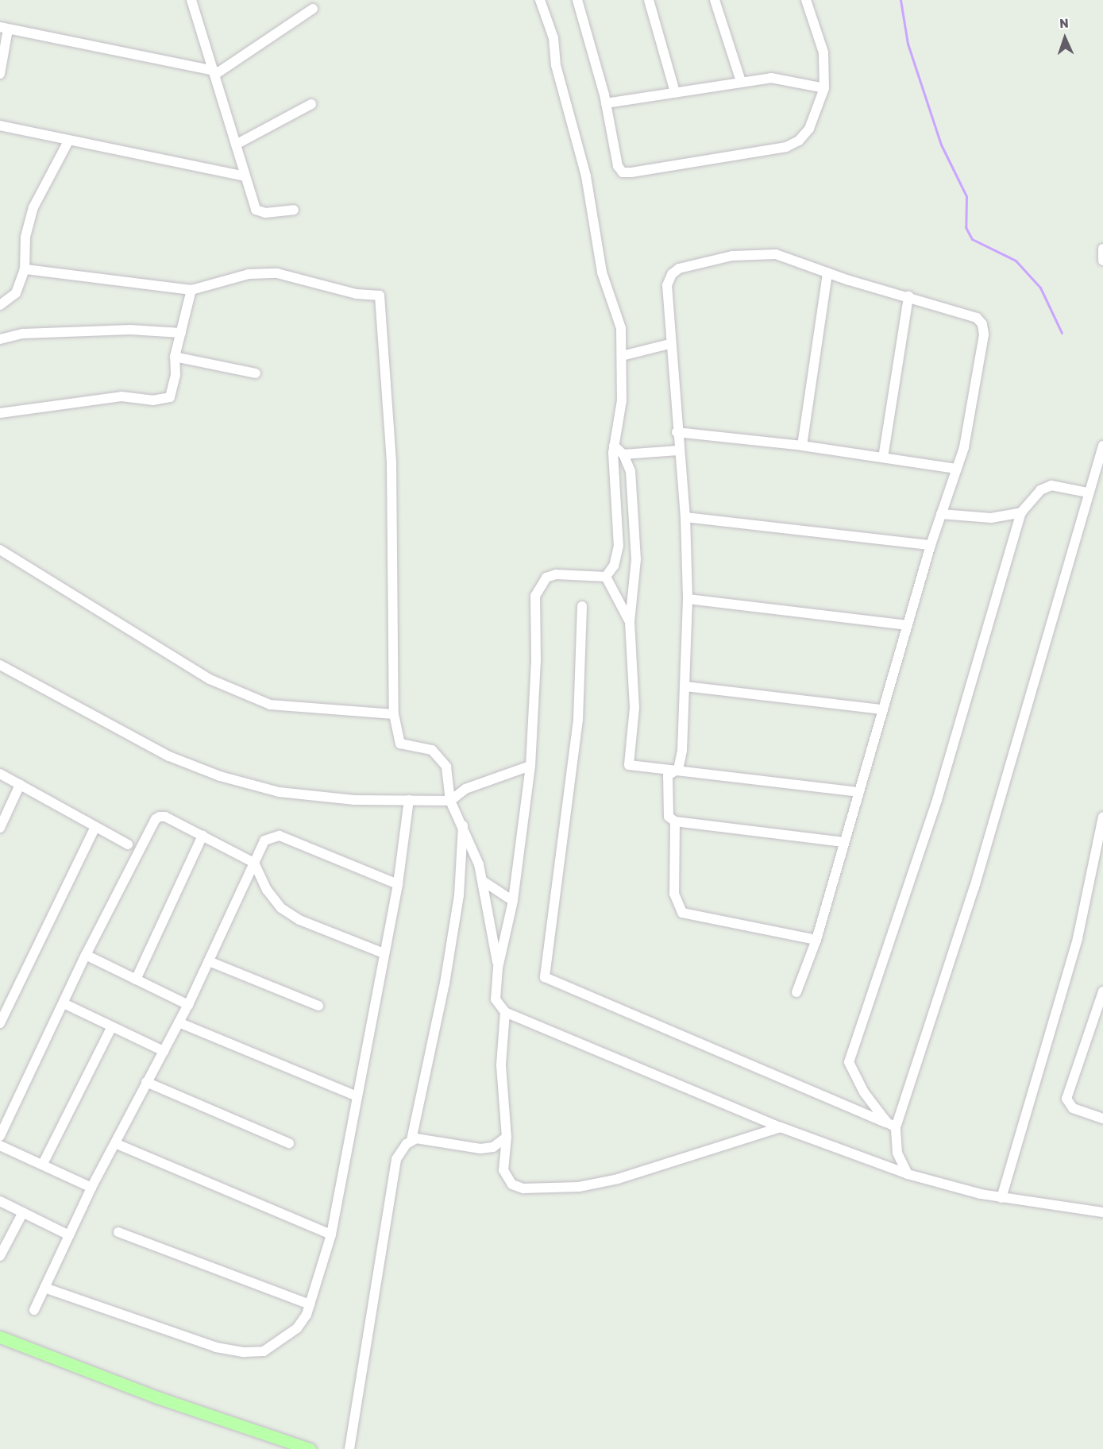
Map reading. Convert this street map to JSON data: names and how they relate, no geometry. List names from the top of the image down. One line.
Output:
{"north":"top"}
